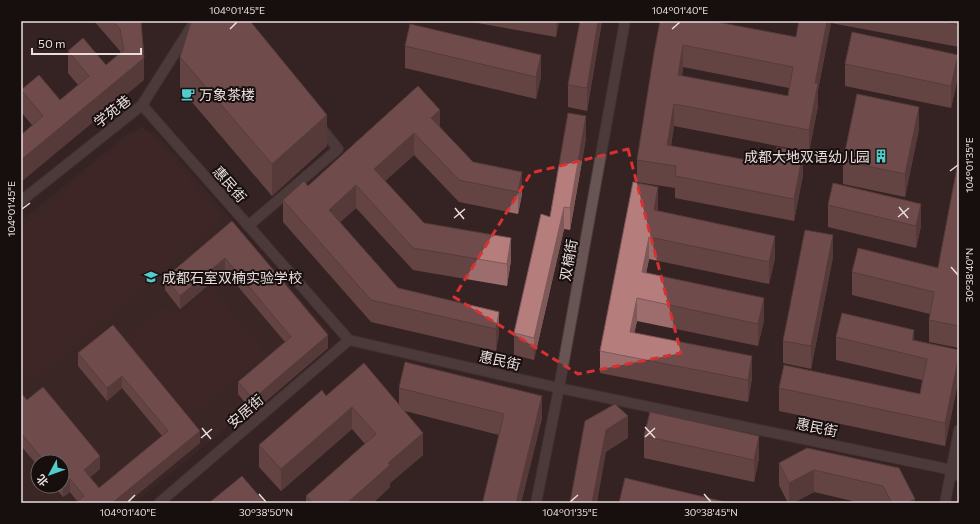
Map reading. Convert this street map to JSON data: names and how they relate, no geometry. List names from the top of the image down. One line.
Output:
{"streets":{"street":["学苑巷","惠民街","双楠街","安居街"]},"crossings":[["学苑巷","惠民街"],["惠民街","双楠街"],["惠民街","安居街"]],"places":{"cafe":["万象茶楼"],"building":["成都大地双语幼儿园"],"school or university":["成都石室双楠实验学校"]},"scale_bar":"50 m","north":"bottom left","coordinates":["104°01'45\"E","104°01'40\"E","104°01'35\"E","30°38'40\"N","30°38'50\"N","30°38'45\"N"]}
